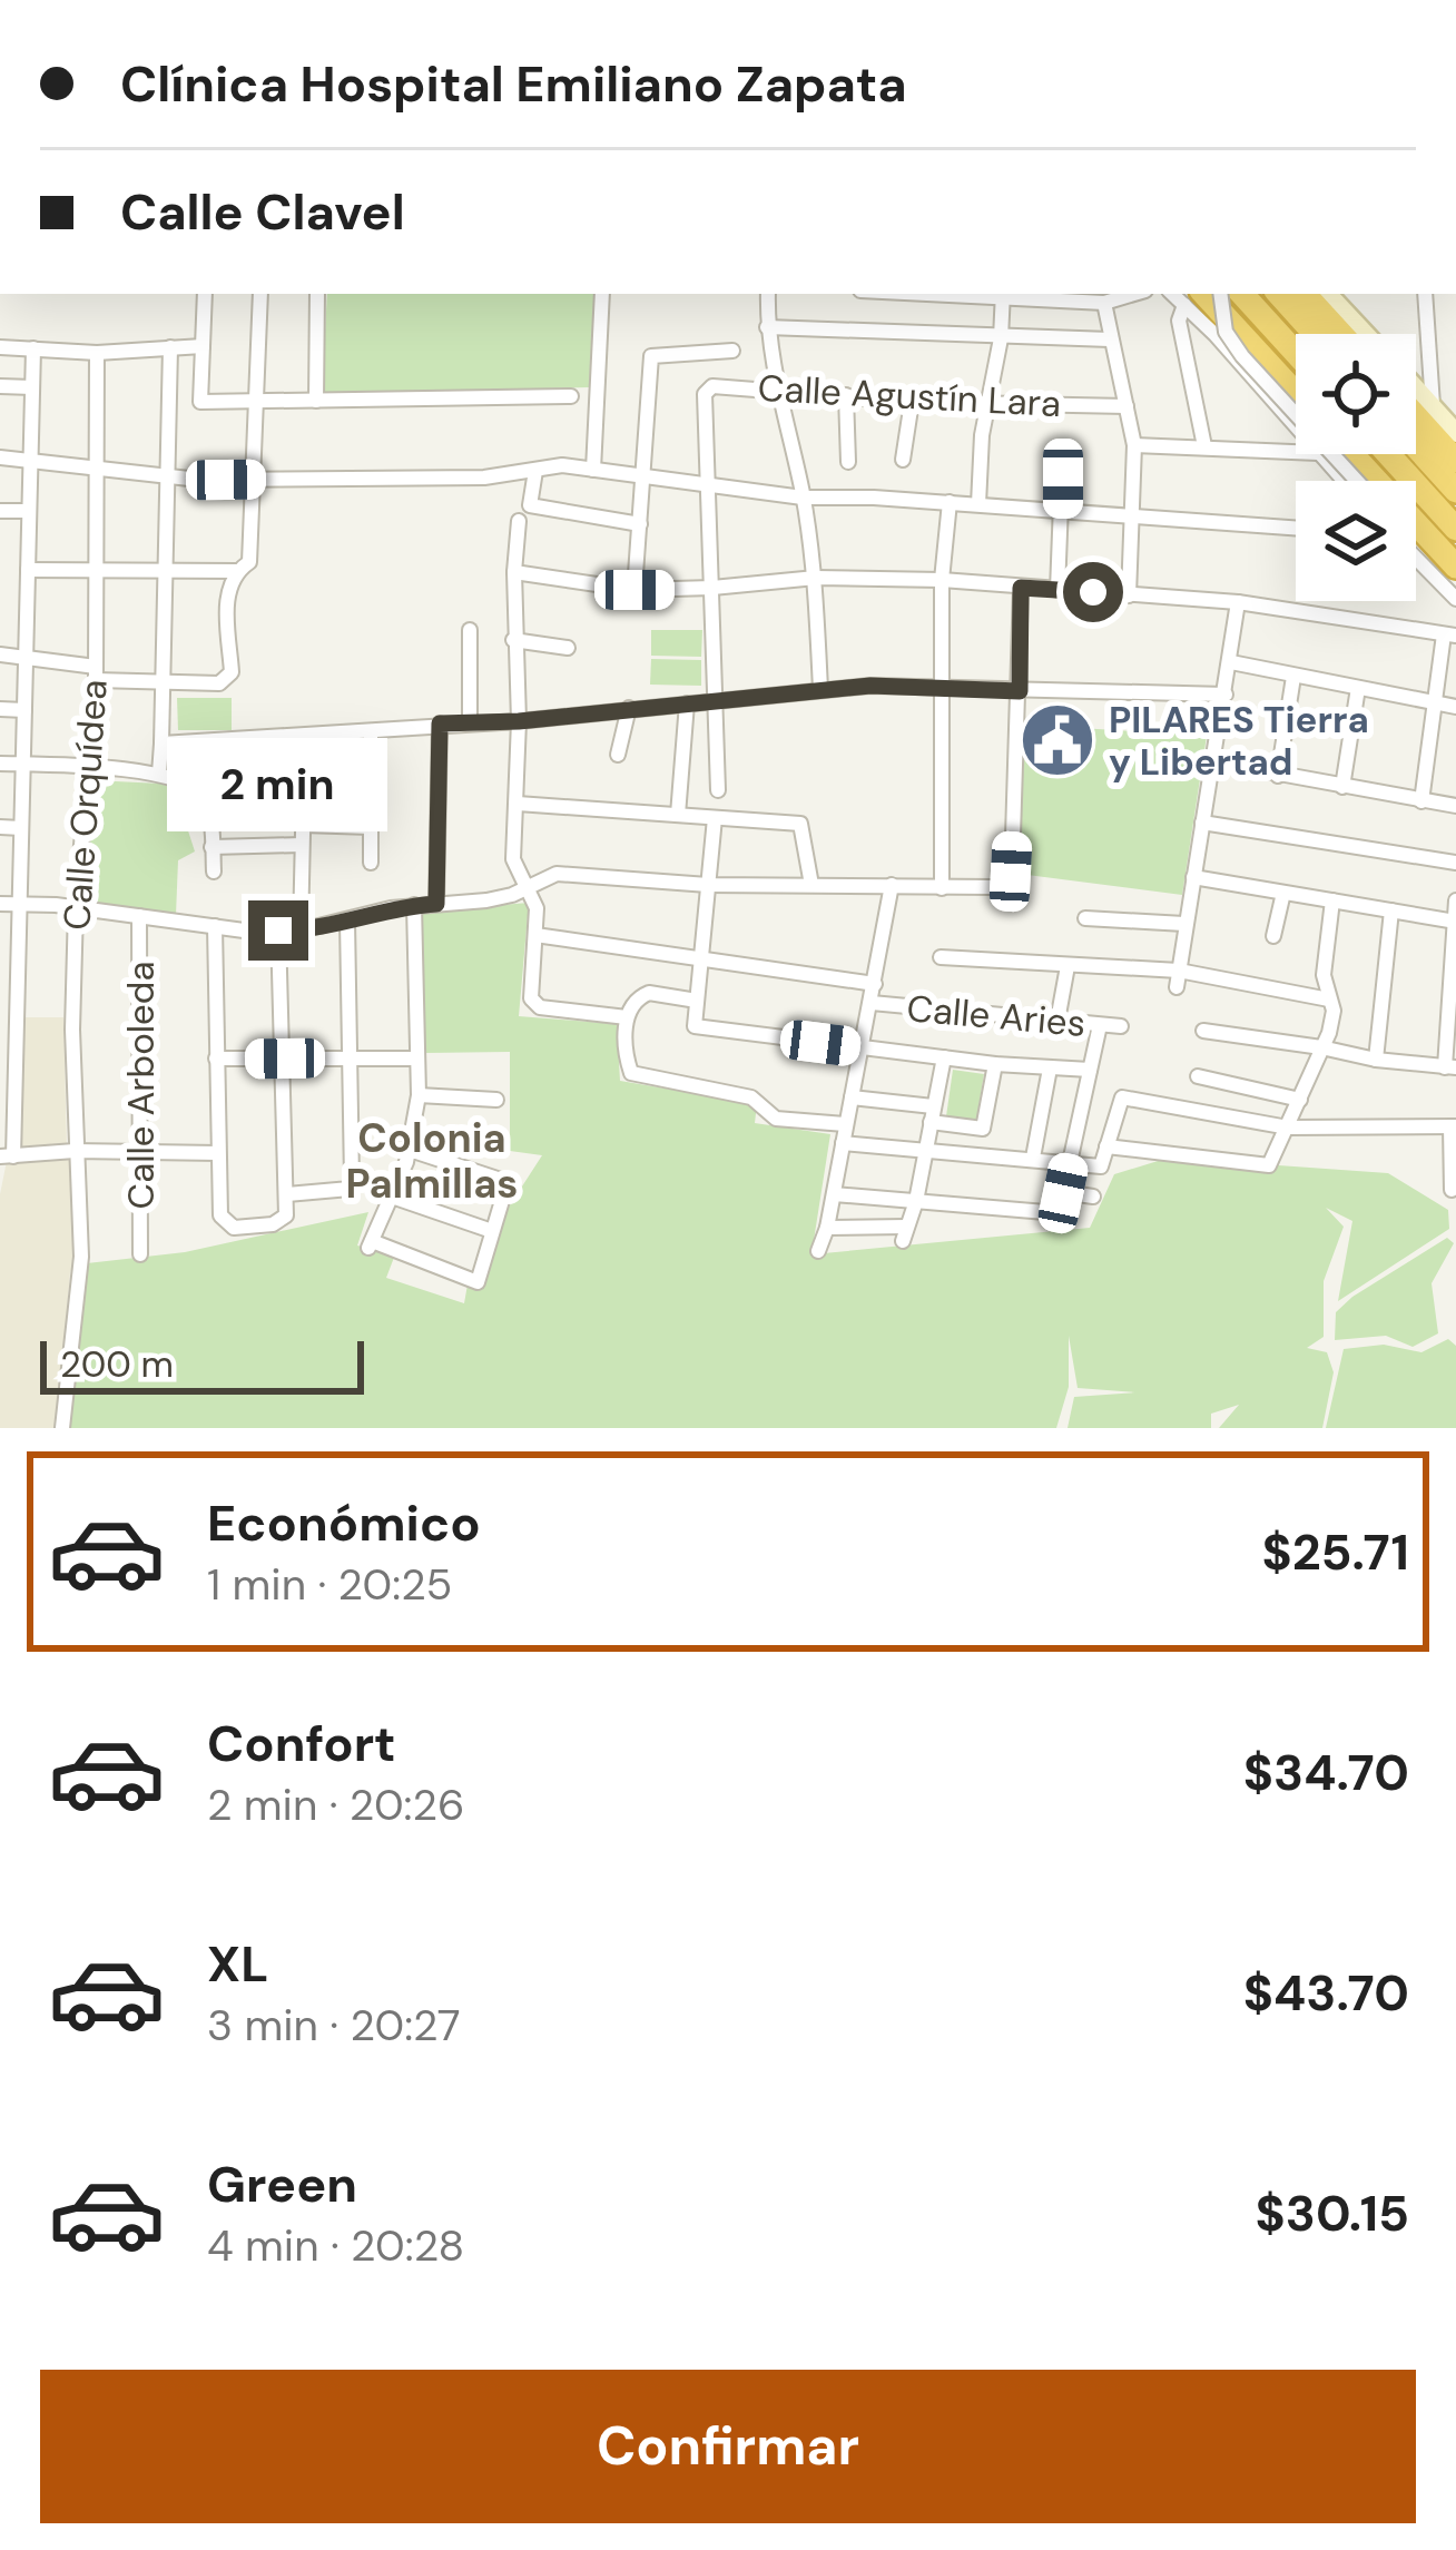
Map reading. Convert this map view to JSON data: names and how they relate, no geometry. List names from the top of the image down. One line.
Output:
{"streets":{"street":["Calle Agustín Lara","Calle Orquídea","Calle Aries","Calle Arboleda"]},"districts":["Colonia Palmillas"],"places":{"public building":["PILARES Tierra y Libertad"]},"scale_bar":"200 m","page":{"banner":["Clínica Hospital Emiliano Zapata","Calle Clavel"],"bubble":"2 min","scale":"200 m","list":[{"name":"Económico","note":"1 min · 20:25","value":"$25.71"},{"name":"Confort","note":"2 min · 20:26","value":"$34.70"},{"name":"XL","note":"3 min · 20:27","value":"$43.70"},{"name":"Green","note":"4 min · 20:28","value":"$30.15"}],"buttons":"Confirmar"}}
